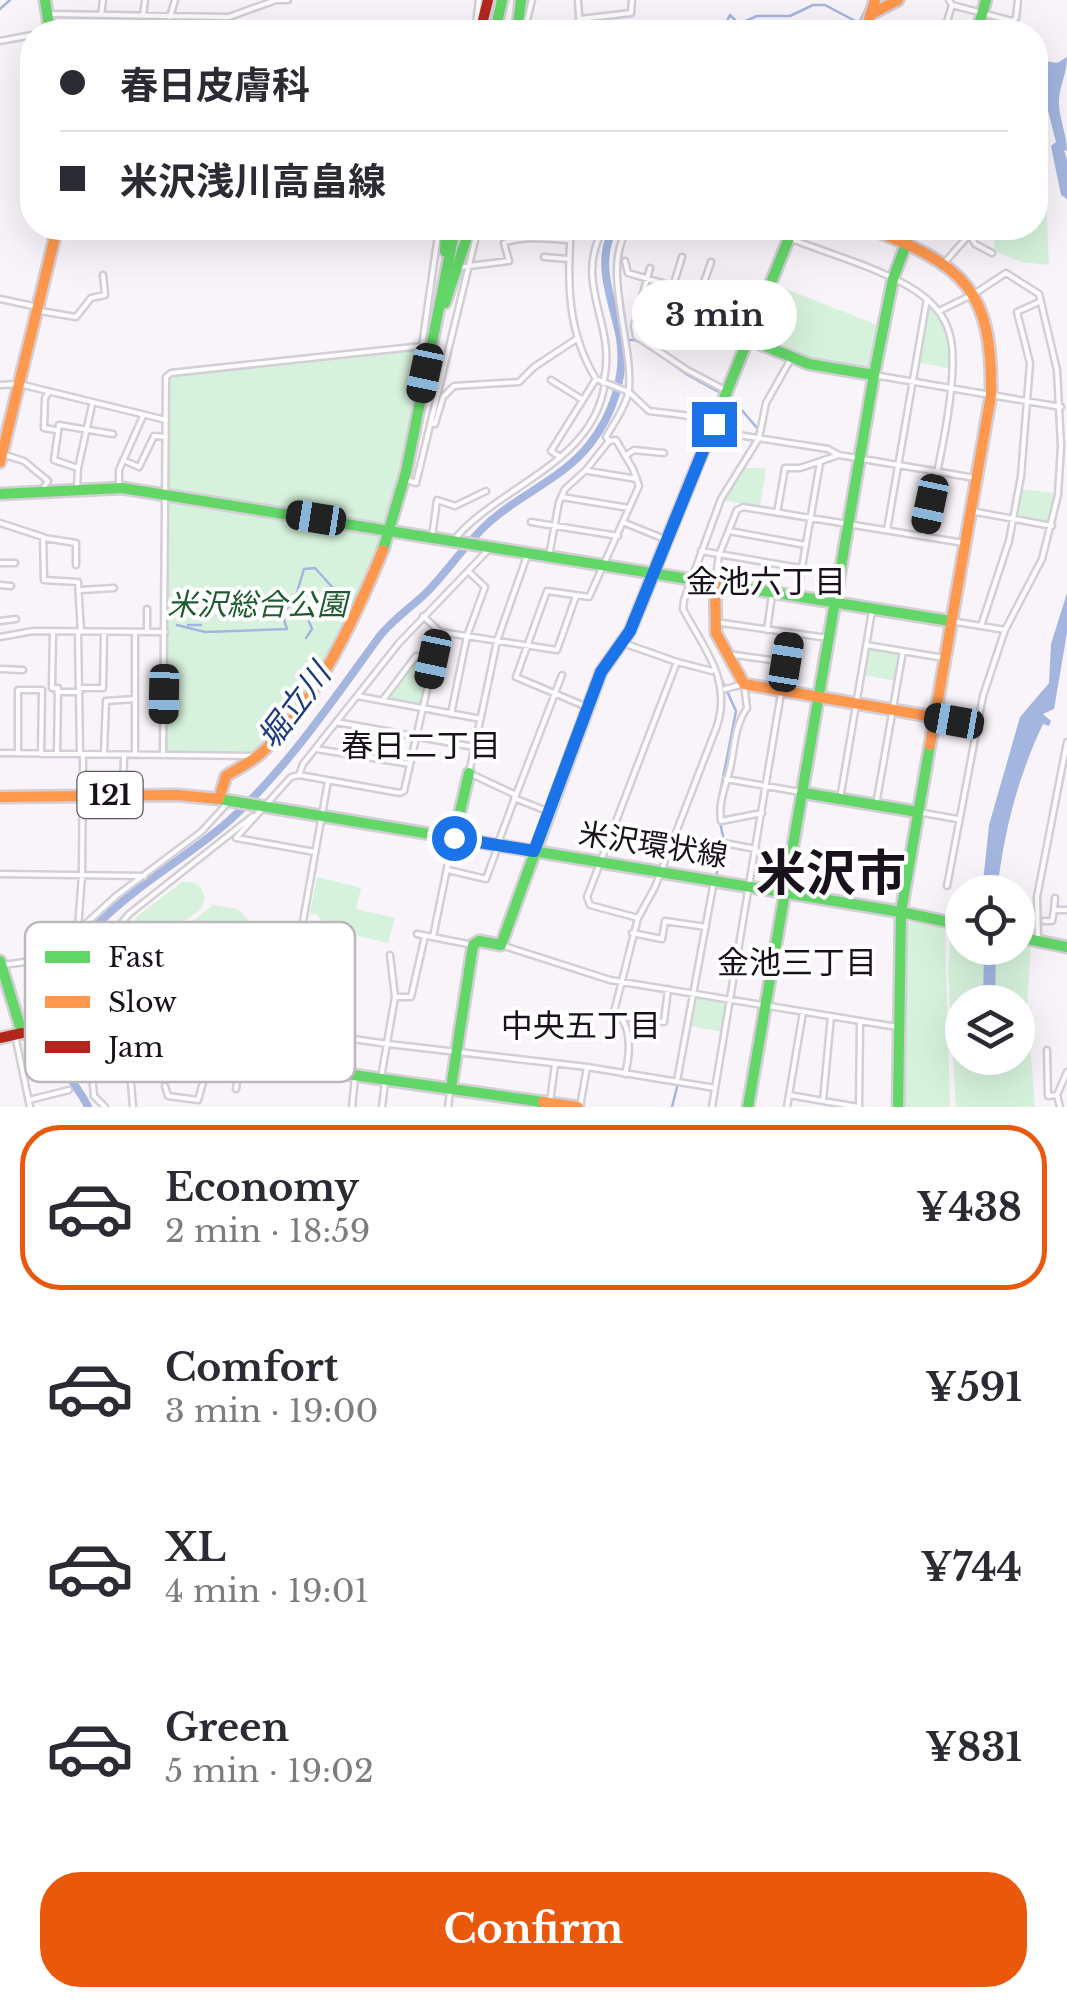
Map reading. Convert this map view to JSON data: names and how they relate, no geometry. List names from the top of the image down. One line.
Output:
{"streets":{"main road":["121","米沢環状線"]},"crossings":[["121","米沢環状線"]],"districts":["金池六丁目","春日二丁目","米沢市","金池三丁目","中央五丁目"],"water":["堀立川"],"parks":["米沢総合公園"],"legend":["Fast","Slow","Jam"],"page":{"banner":["春日皮膚科","米沢浅川高畠線"],"bubble":"3 min","list":[{"name":"Economy","note":"2 min · 18:59","value":"¥438"},{"name":"Comfort","note":"3 min · 19:00","value":"¥591"},{"name":"XL","note":"4 min · 19:01","value":"¥744"},{"name":"Green","note":"5 min · 19:02","value":"¥831"}],"buttons":"Confirm"}}
